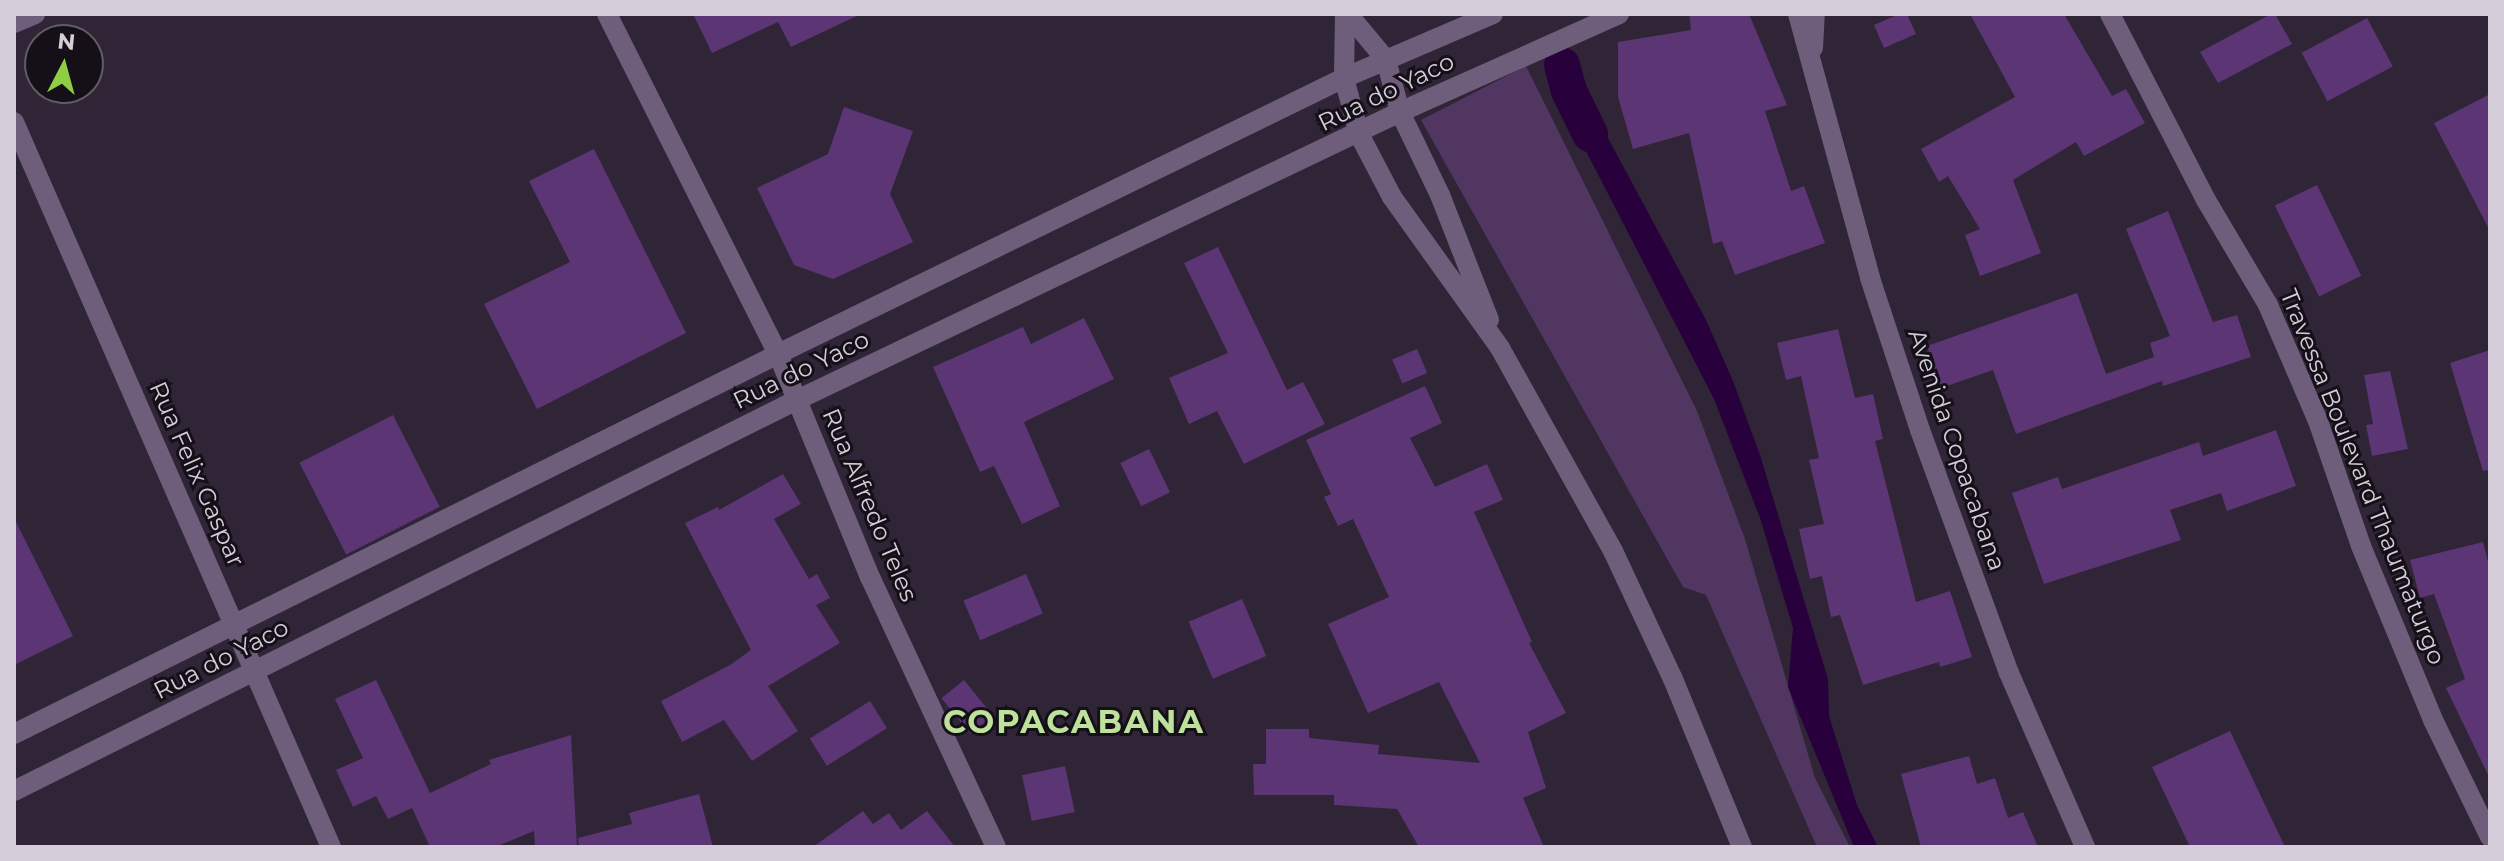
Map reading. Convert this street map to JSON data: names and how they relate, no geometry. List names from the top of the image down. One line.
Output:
{"streets":{"street":["Rua do Yaco","Avenida Copacabana","Rua Felix Gaspar","Travessa Boulevard Thaumaturgo","Rua Alfredo Teles"]},"crossings":[["Rua do Yaco","Rua Felix Gaspar"],["Rua do Yaco","Rua Alfredo Teles"]],"districts":["COPACABANA"],"north":"top"}
